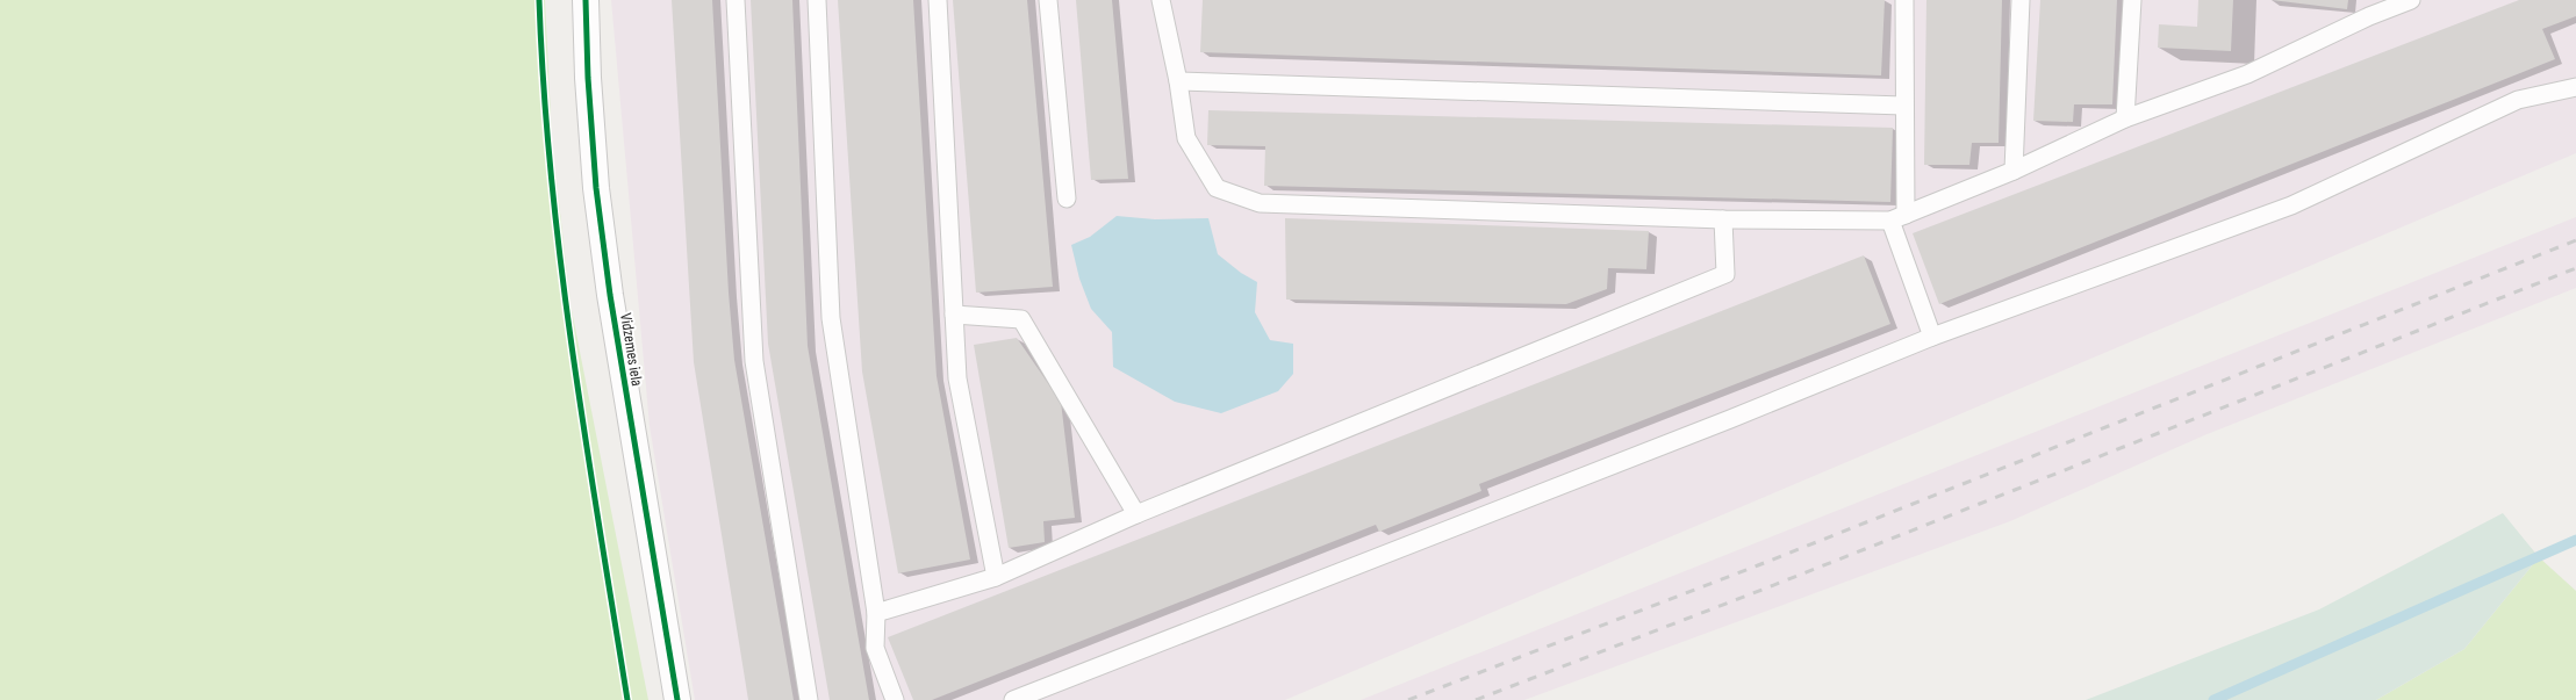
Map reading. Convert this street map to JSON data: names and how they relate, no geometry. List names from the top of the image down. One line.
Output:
{"streets":{"street":["Vidzemes iela"]}}
